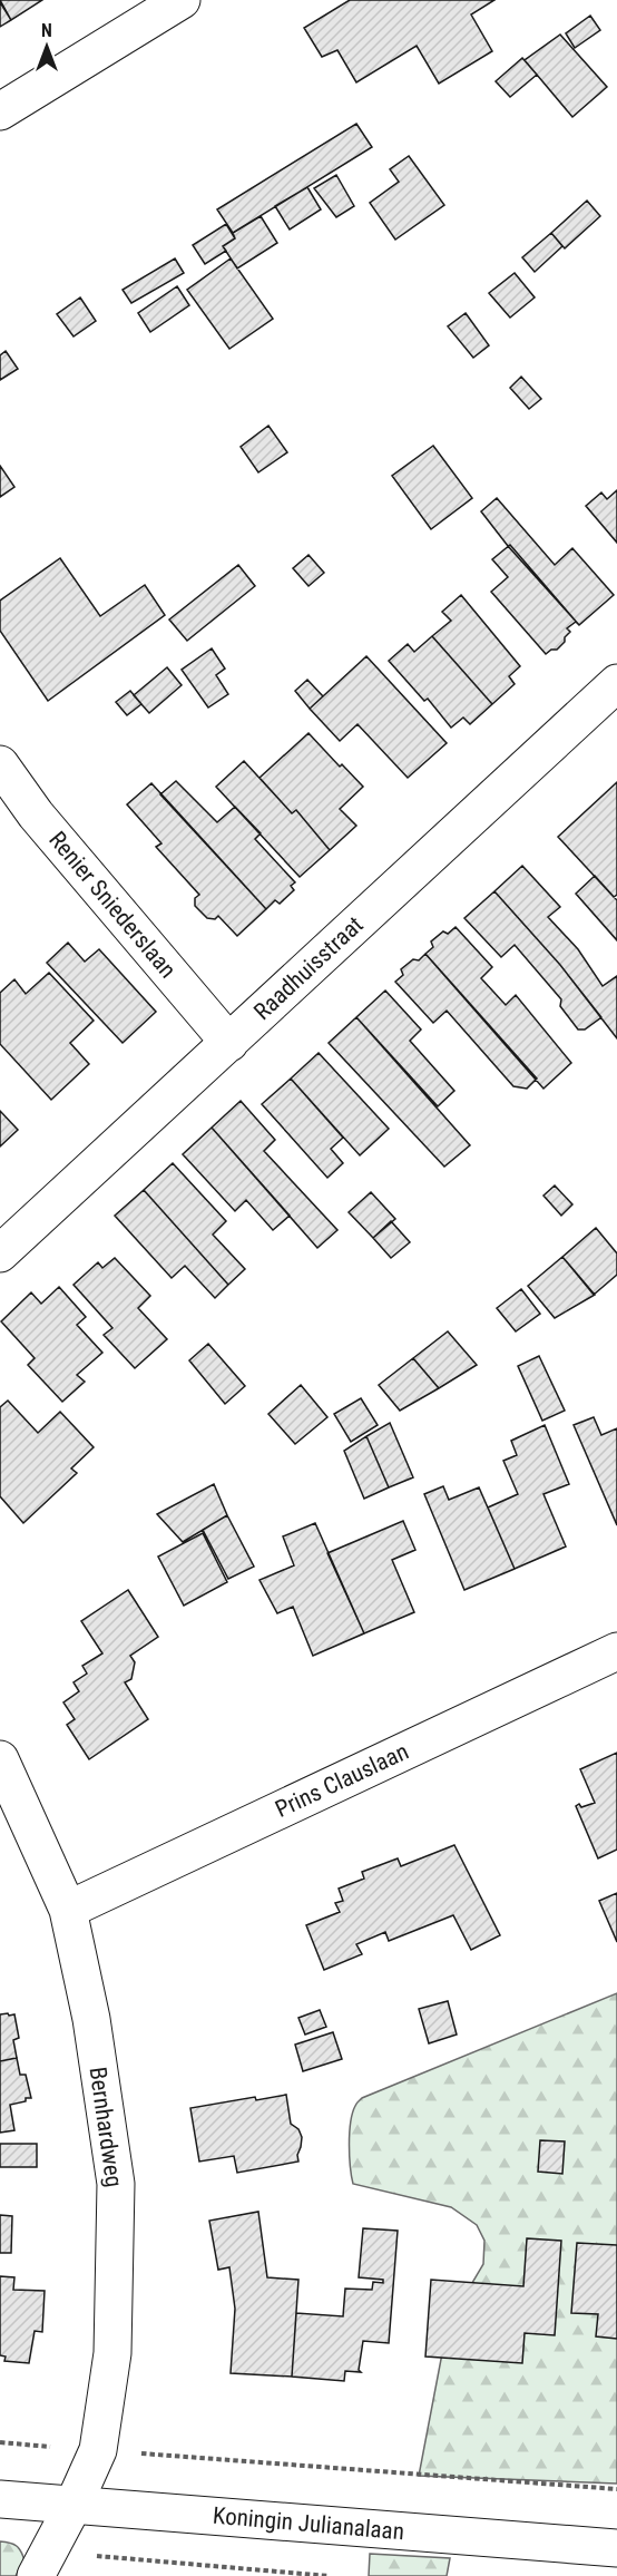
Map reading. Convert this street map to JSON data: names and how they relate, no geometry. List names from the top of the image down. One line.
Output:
{"streets":{"street":["Renier Sniederslaan","Raadhuisstraat","Prins Clauslaan","Bernhardweg","Koningin Julianalaan"]},"crossings":[["Renier Sniederslaan","Raadhuisstraat"],["Prins Clauslaan","Bernhardweg"],["Bernhardweg","Koningin Julianalaan"]],"north":"top"}
